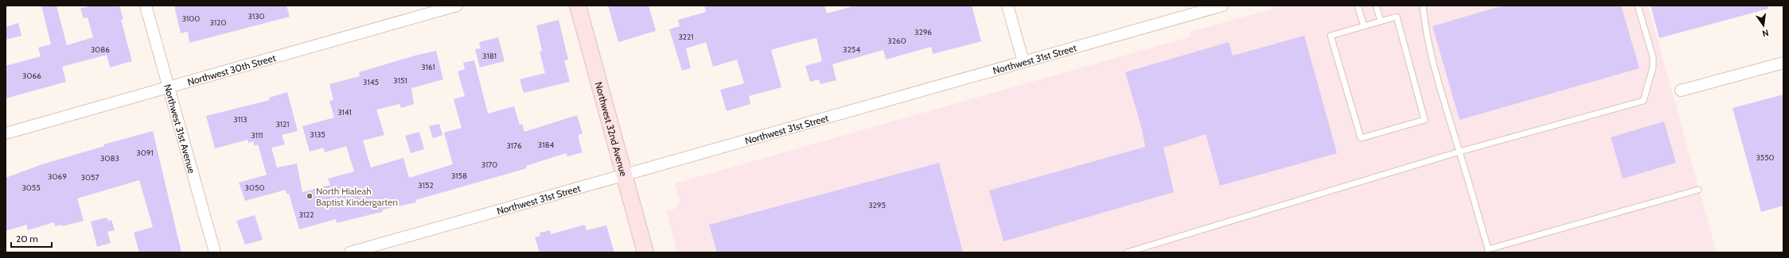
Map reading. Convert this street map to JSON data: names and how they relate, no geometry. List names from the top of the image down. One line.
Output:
{"streets":{"main road":["Northwest 32nd Avenue"],"street":["Northwest 31st Street","Northwest 30th Street","Northwest 31st Avenue"]},"crossings":[["Northwest 31st Street","Northwest 32nd Avenue"],["Northwest 30th Street","Northwest 31st Avenue"]],"places":["North Hialeah Baptist Kindergarten"],"house_numbers":["3130","3100","3120","3296","3221","3260","3086","3254","3181","3161","3066","3151","3145","3141","3113","3121","3135","3111","3184","3176","3091","3550","3083","3170","3158","3069","3057","3152","3055","3050","3295","3122"],"scale_bar":"20 m","north":"bottom"}
